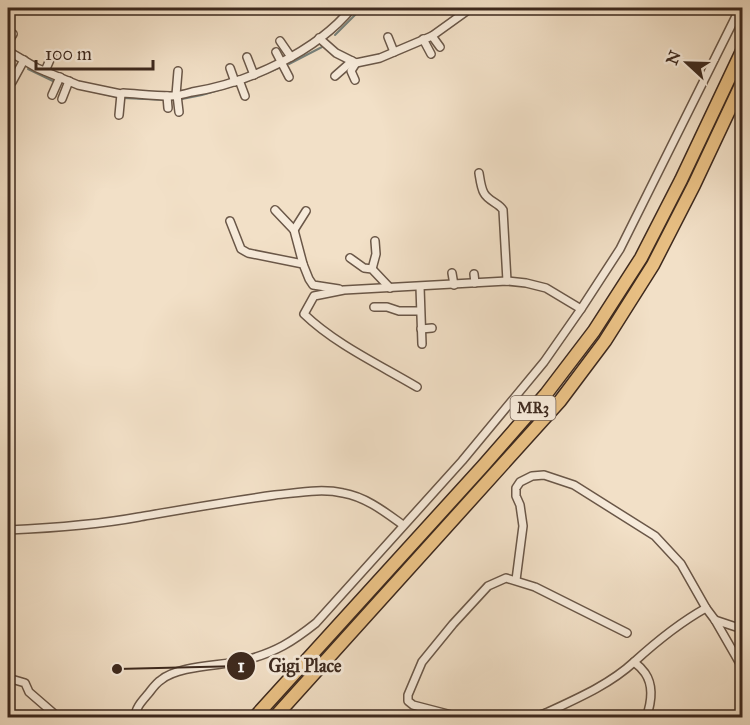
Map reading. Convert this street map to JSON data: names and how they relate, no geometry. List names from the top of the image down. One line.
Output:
{"streets":{"highway":["MR3"]},"places":["Gigi Place"],"scale_bar":"100 m","north":"left"}
